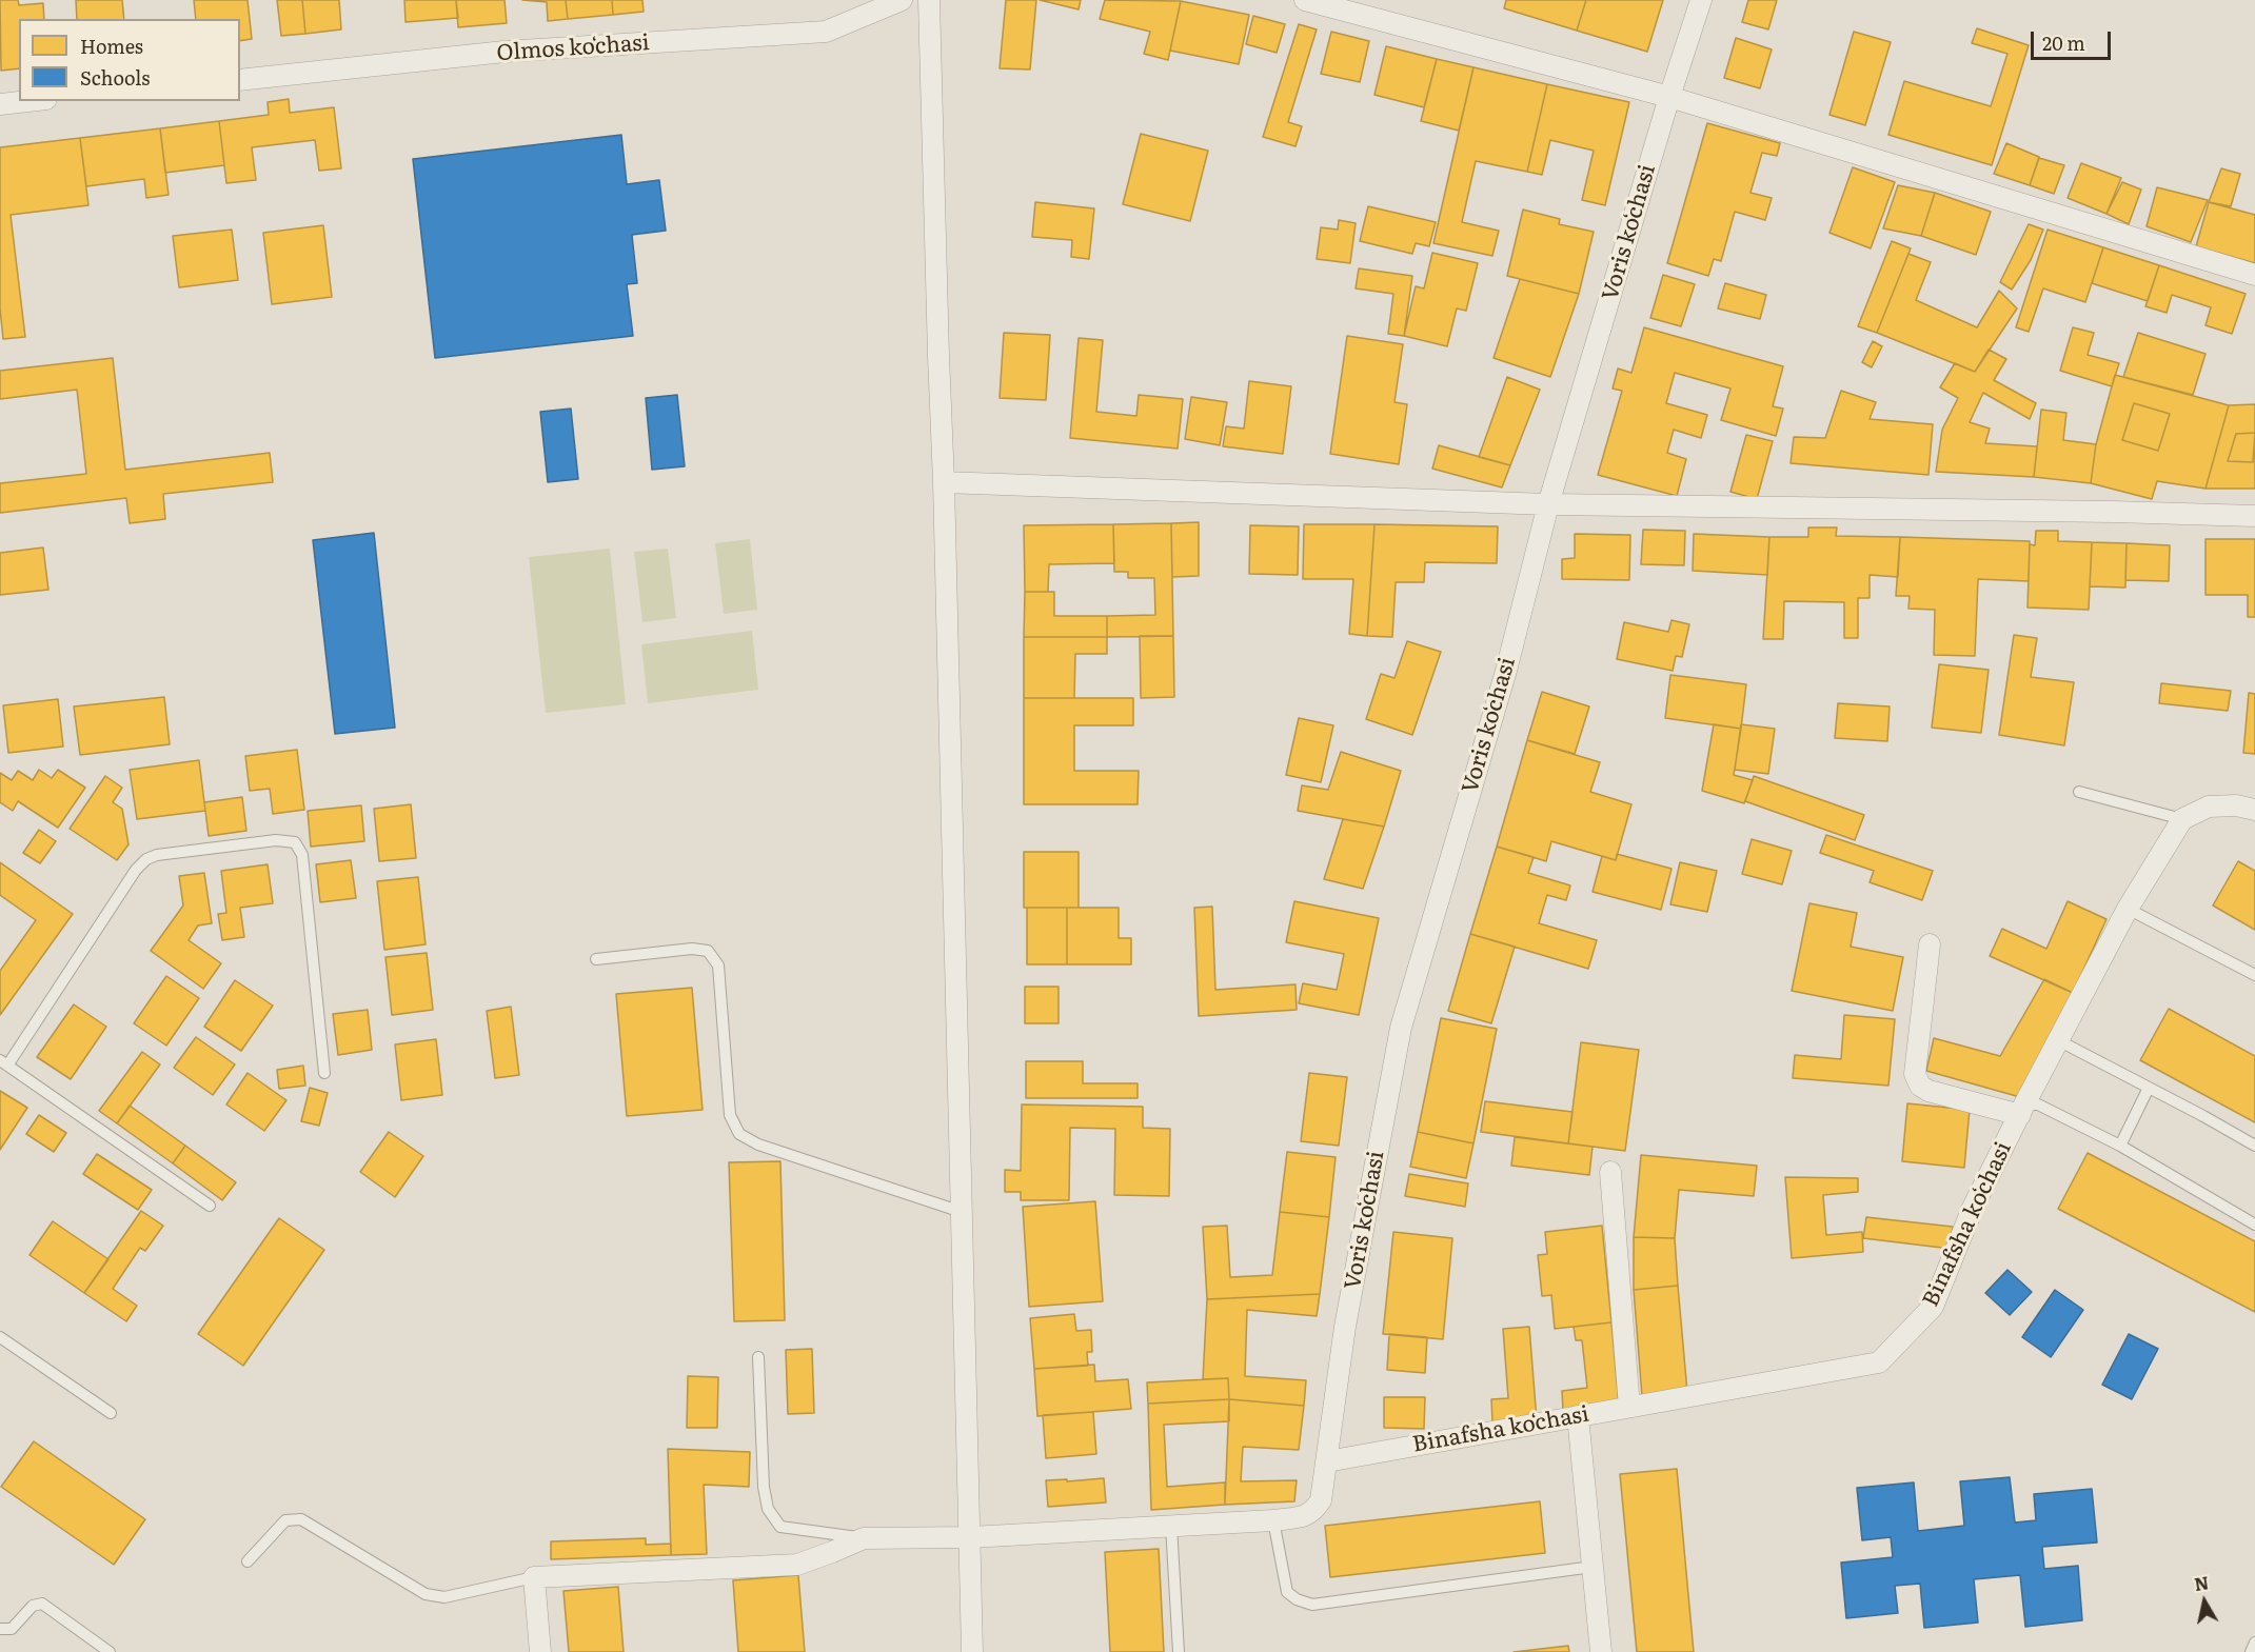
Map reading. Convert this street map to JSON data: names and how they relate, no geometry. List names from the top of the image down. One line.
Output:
{"streets":{"street":["Olmos koʻchasi","Voris koʻchasi","Binafsha koʻchasi"]},"crossings":[["Voris koʻchasi","Binafsha koʻchasi"]],"legend":["Homes","Schools"],"scale_bar":"20 m","north":"top"}
